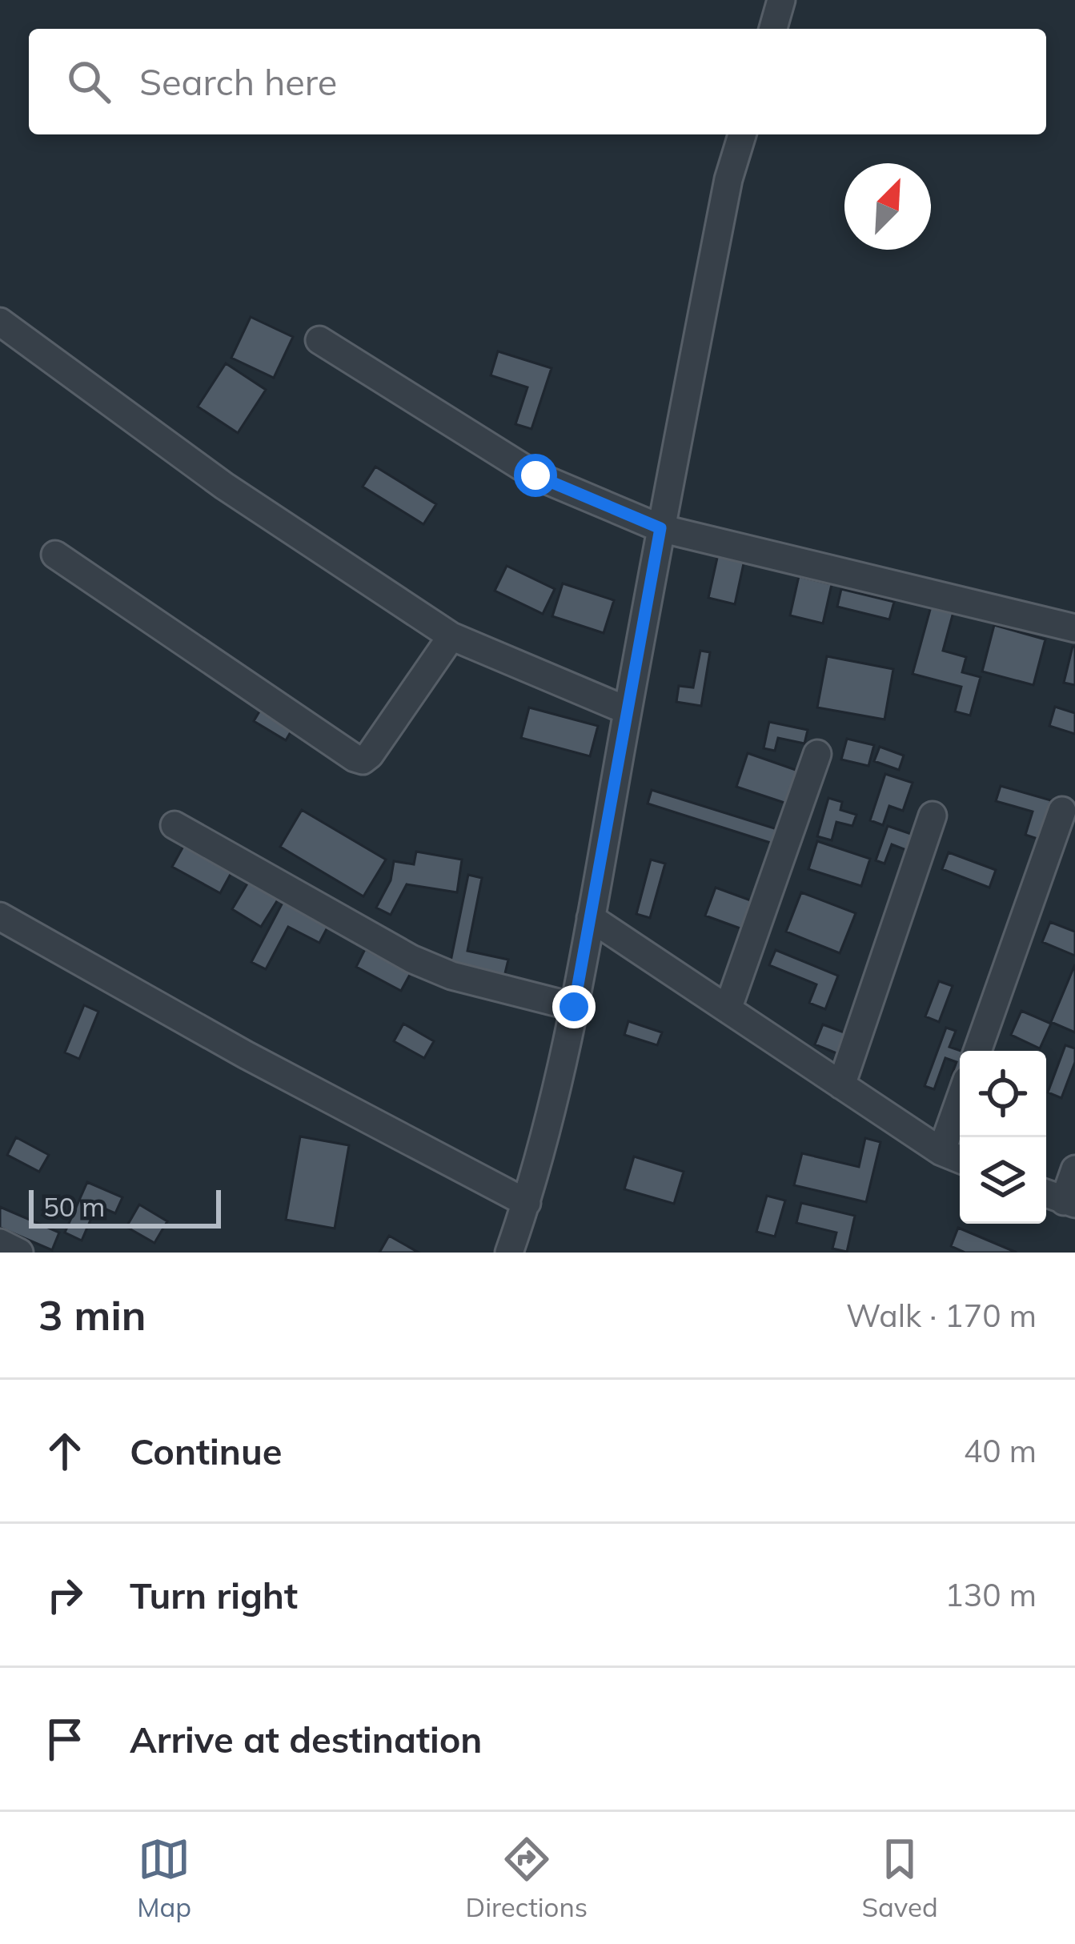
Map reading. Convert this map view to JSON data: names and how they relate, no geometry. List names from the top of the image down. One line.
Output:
{"scale_bar":"50 m","north":"top right","page":{"search":"Search here","scale":"50 m","heading":["3 min","Walk · 170 m"],"list":[["Continue","40 m"],["Turn right","130 m"],"Arrive at destination"],"nav":["Map","Directions","Saved"]}}
